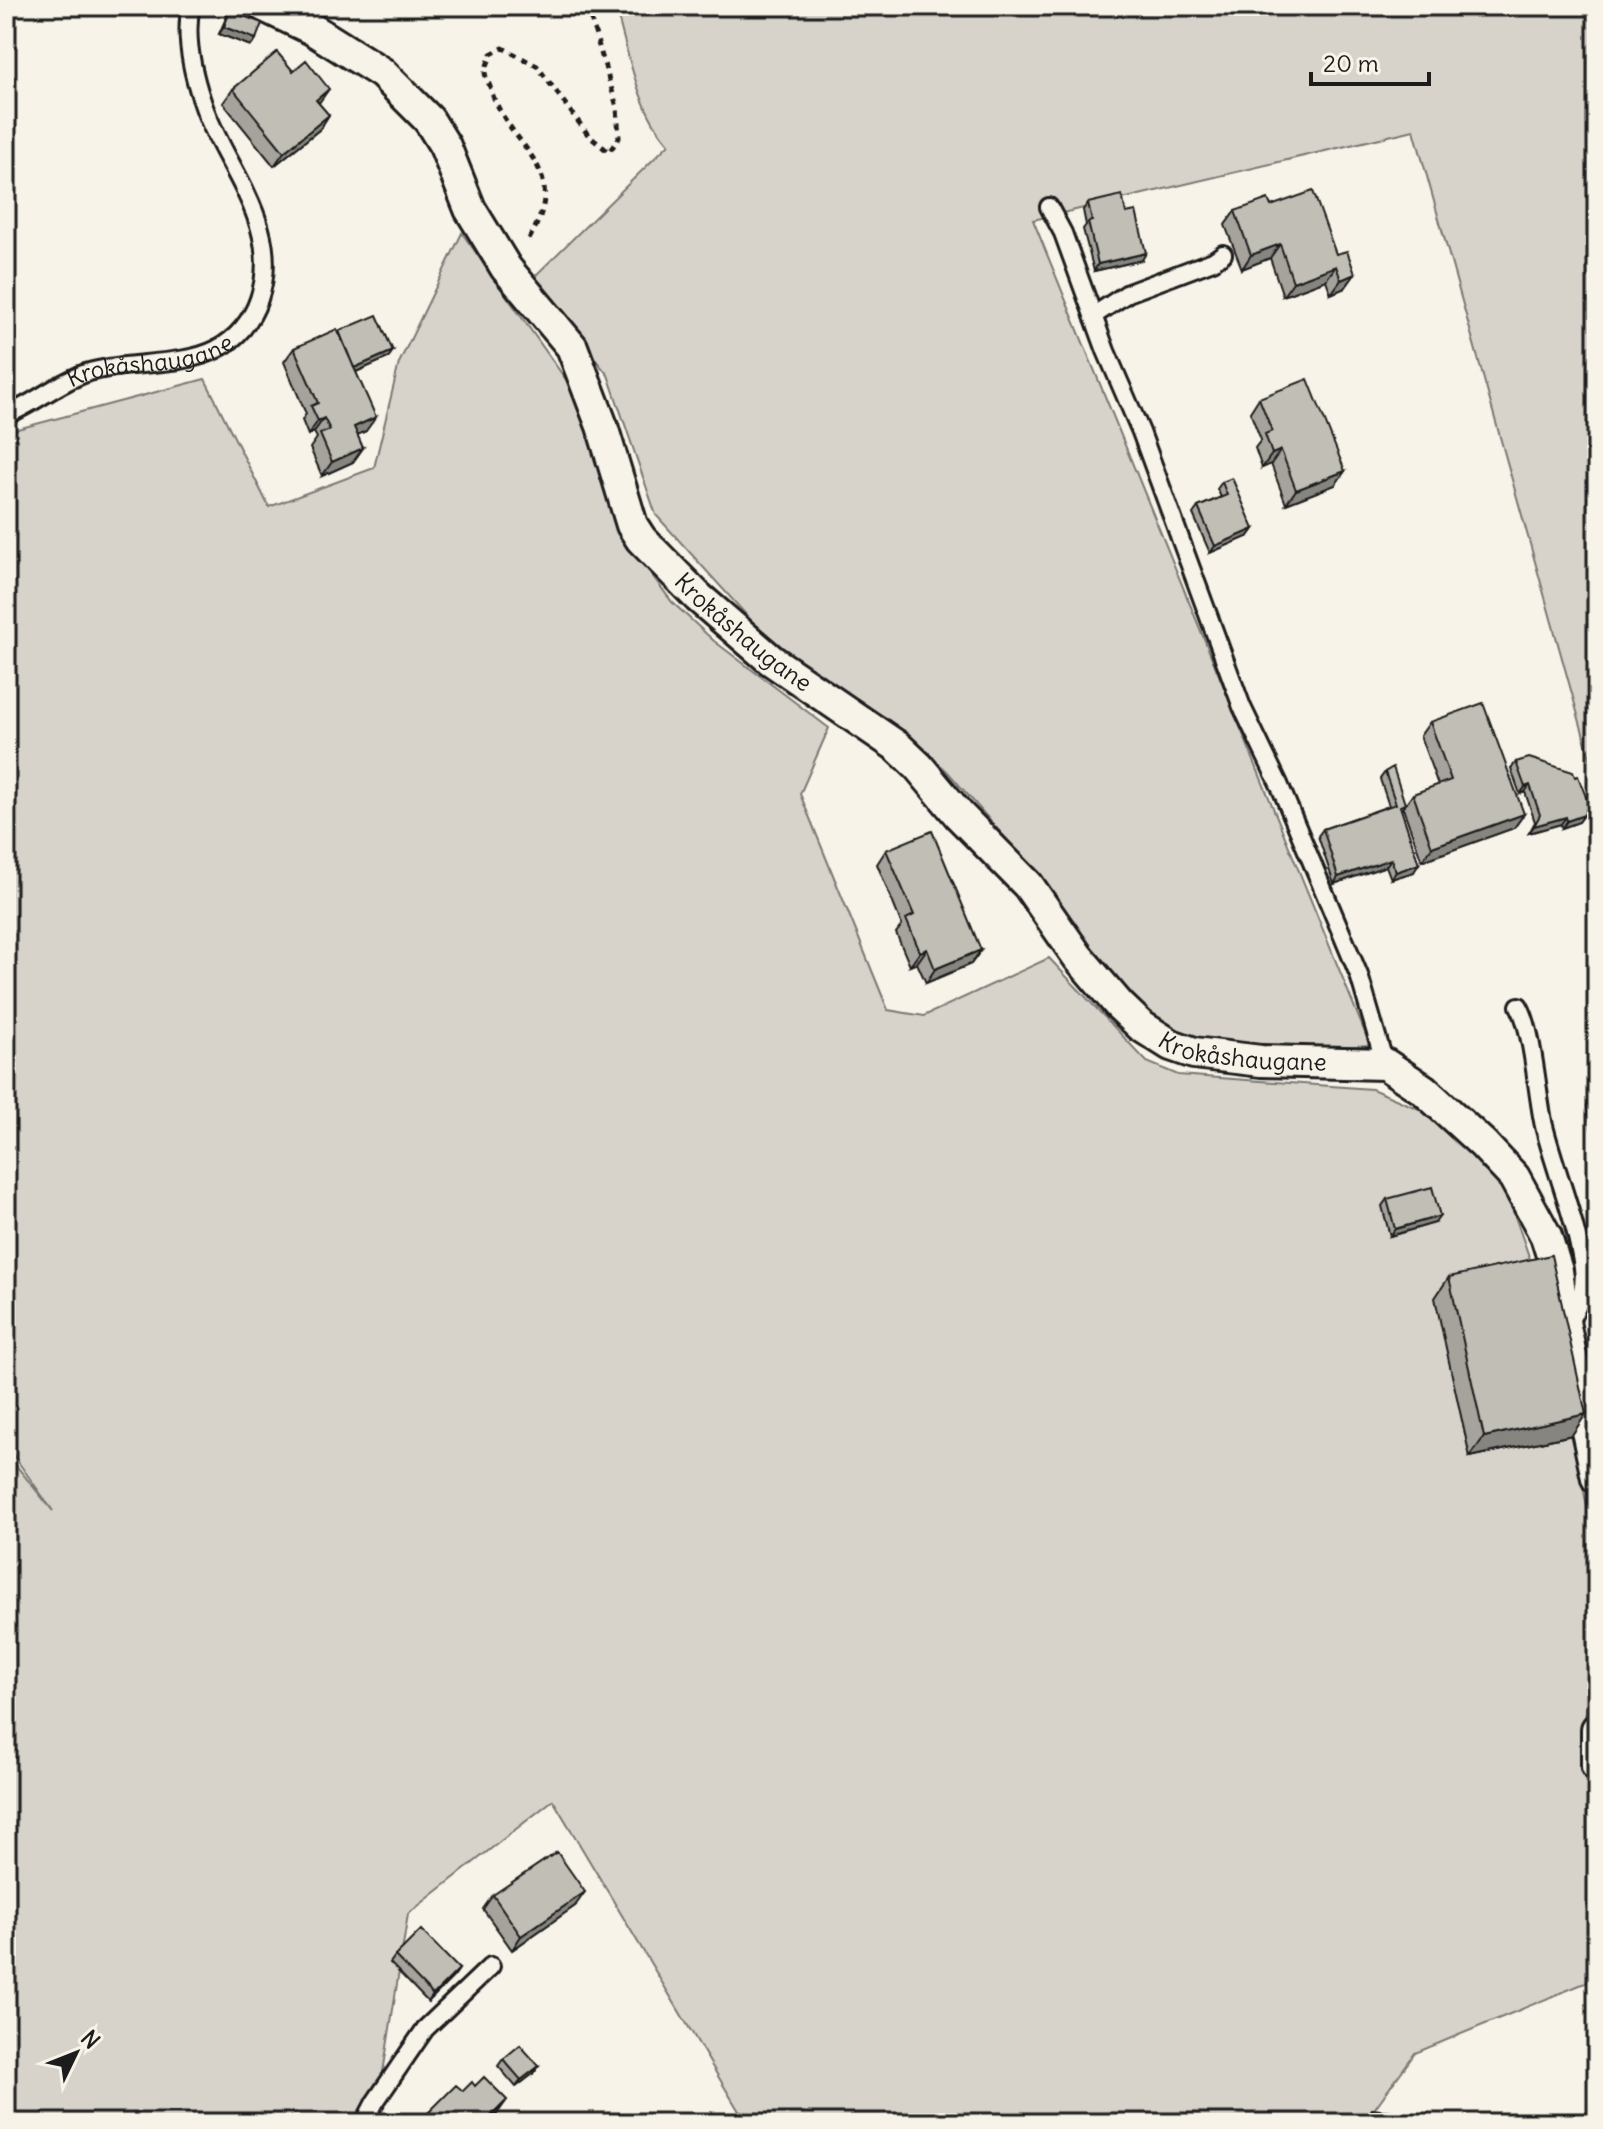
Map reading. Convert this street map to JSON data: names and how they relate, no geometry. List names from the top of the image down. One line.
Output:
{"streets":{"street":["Krokåshaugane"]},"scale_bar":"20 m","north":"top right"}
